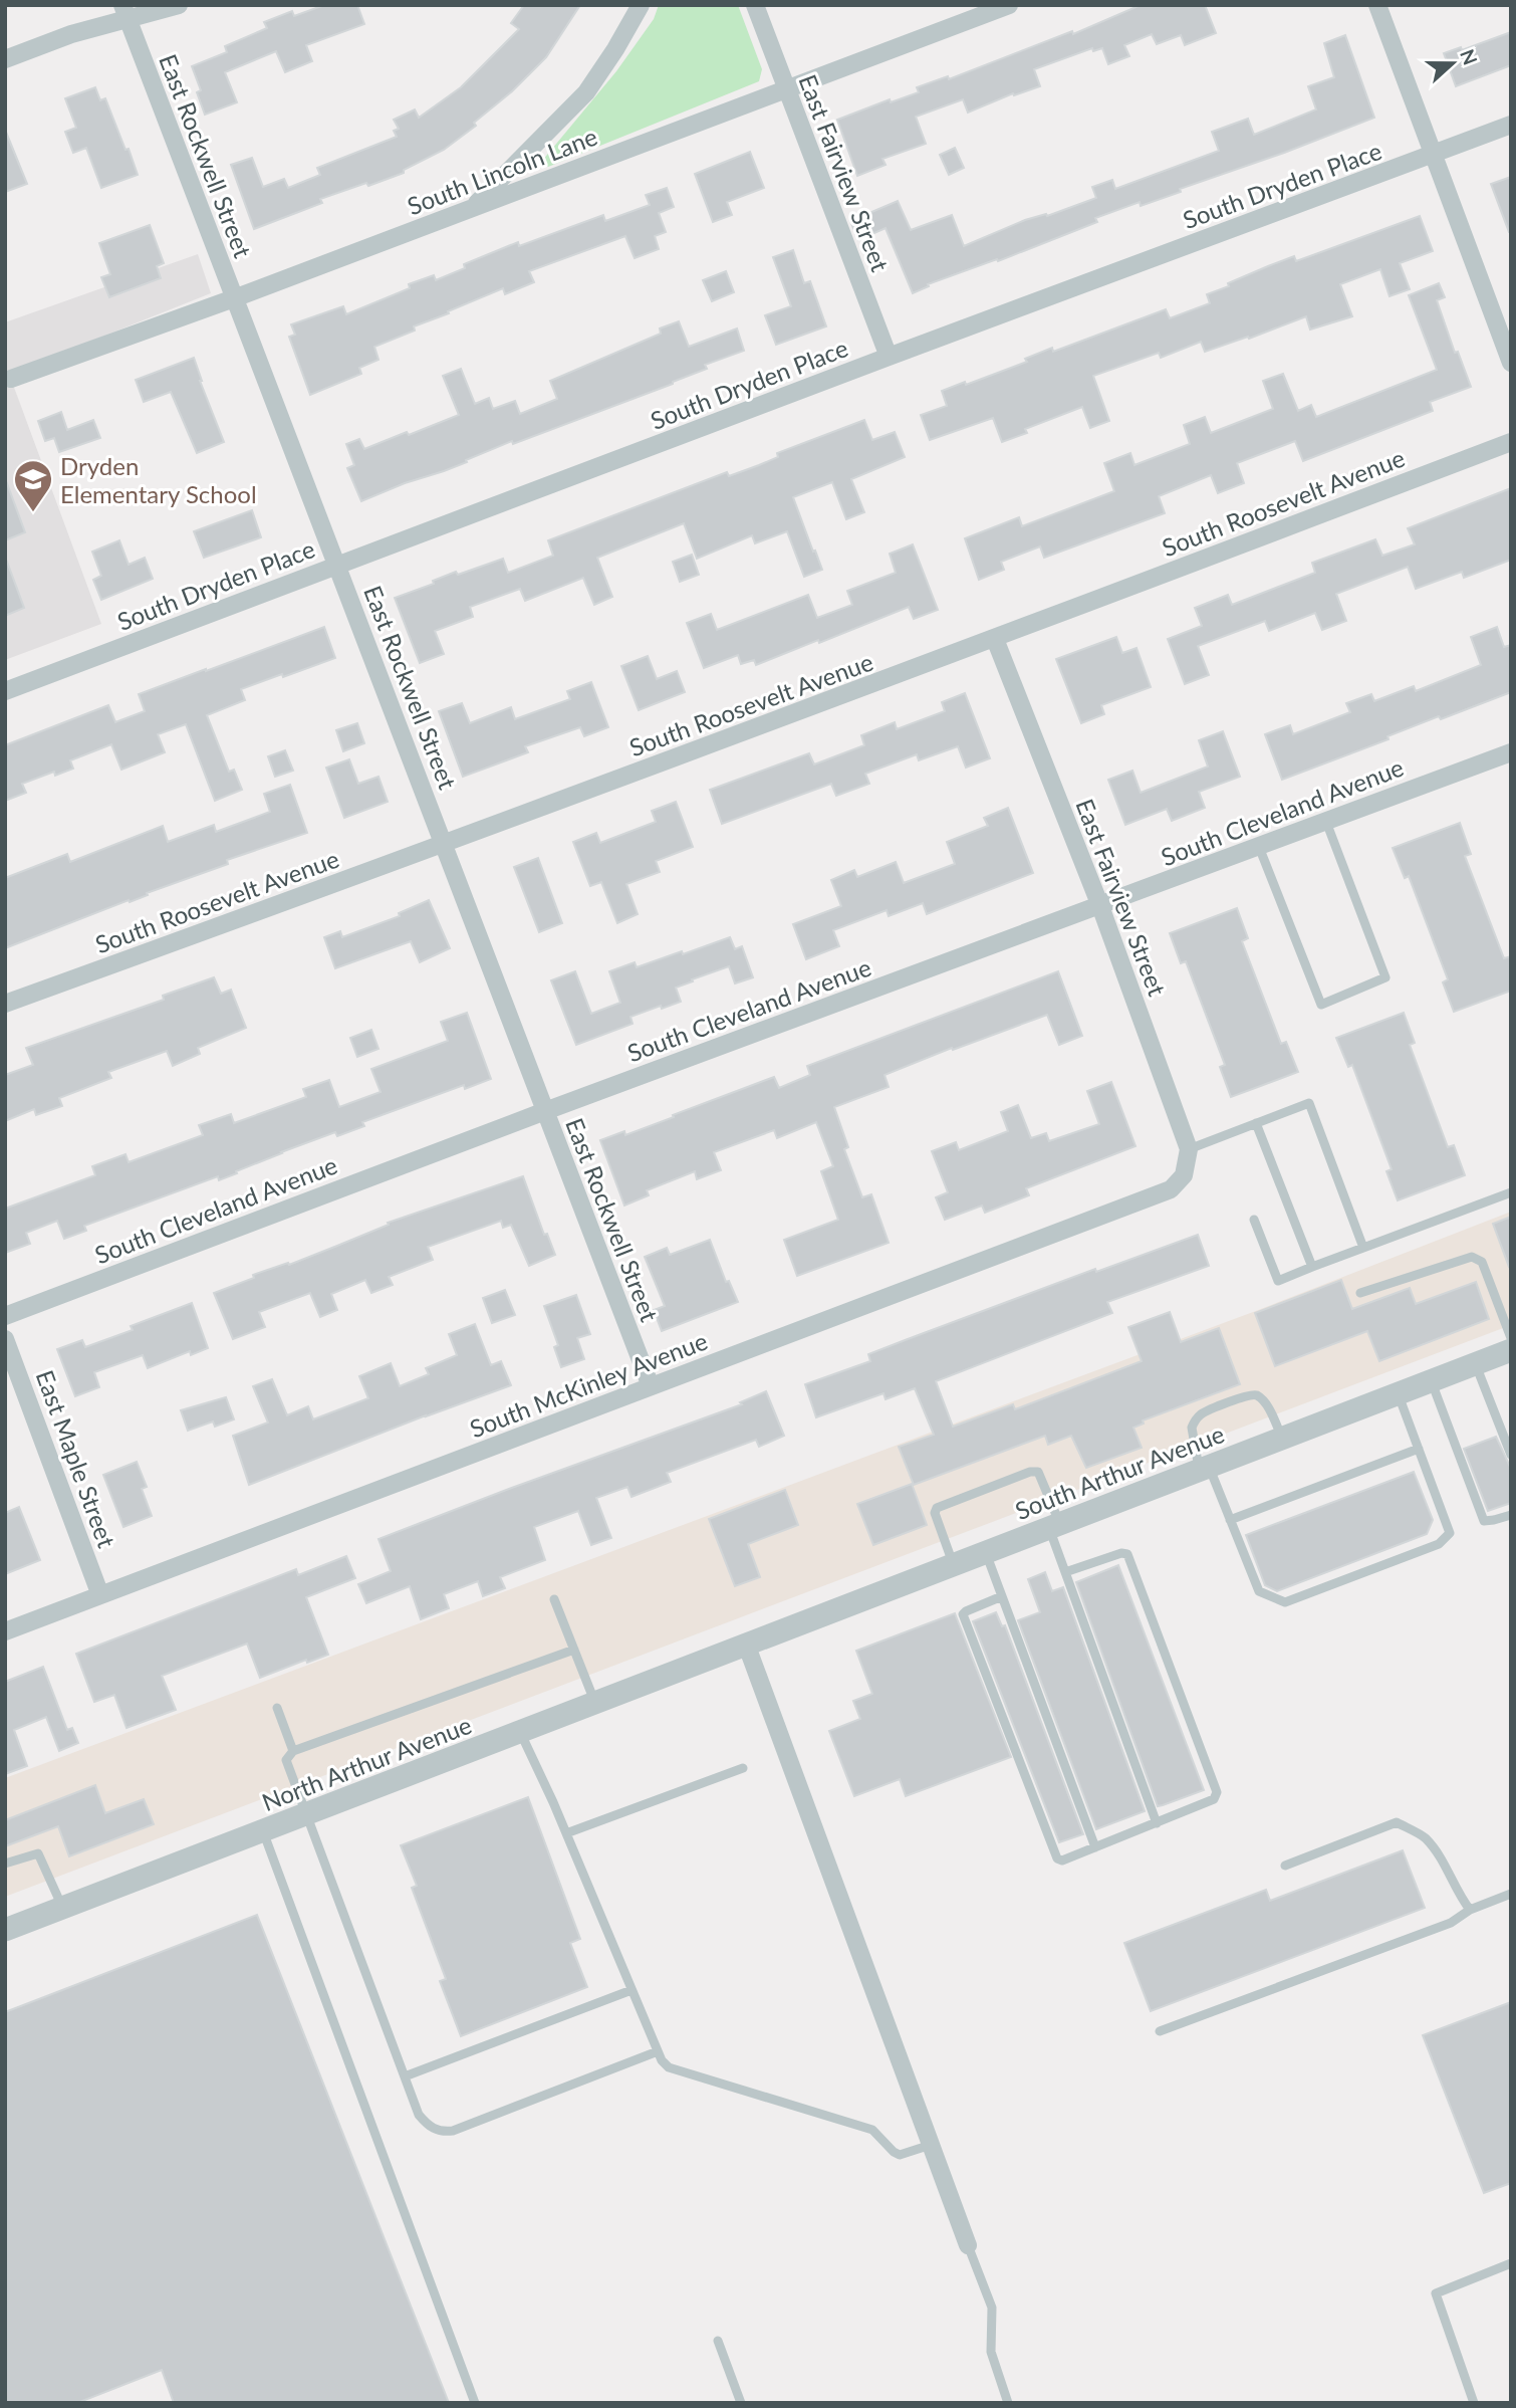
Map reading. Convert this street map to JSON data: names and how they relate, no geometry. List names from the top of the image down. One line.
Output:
{"streets":{"street":["East Rockwell Street","South Lincoln Lane","East Fairview Street","South Dryden Place","South Roosevelt Avenue","South Cleveland Avenue","South McKinley Avenue","East Maple Street","South Arthur Avenue","North Arthur Avenue"]},"crossings":[["East Rockwell Street","South Lincoln Lane"],["East Rockwell Street","South Dryden Place"],["East Rockwell Street","South Roosevelt Avenue"],["East Rockwell Street","South Cleveland Avenue"],["East Rockwell Street","South McKinley Avenue"],["South Lincoln Lane","East Fairview Street"],["East Fairview Street","South Dryden Place"],["East Fairview Street","South Roosevelt Avenue"],["East Fairview Street","South Cleveland Avenue"],["East Fairview Street","South McKinley Avenue"],["South McKinley Avenue","East Maple Street"],["South Arthur Avenue","North Arthur Avenue"]],"places":{"school or university":["Dryden Elementary School"]},"north":"right"}
